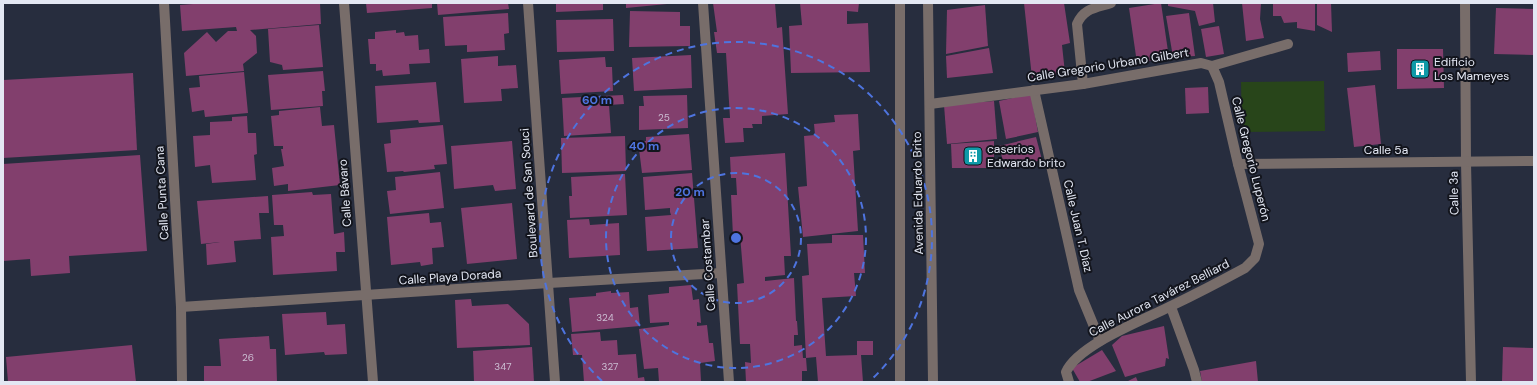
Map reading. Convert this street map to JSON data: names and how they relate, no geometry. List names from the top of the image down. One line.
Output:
{"streets":{"street":["Calle Gregorio Urbano Gilbert","Calle 5a","Calle Gregorio Luperón","Calle Punta Cana","Calle Bávaro","Boulevard de San Souci","Avenida Eduardo Brito","Calle 3a","Calle Juan T. Díaz","Calle Costambar","Calle Playa Dorada","Calle Aurora Tavárez Belliard"]},"crossings":[["Calle Gregorio Urbano Gilbert","Calle Gregorio Luperón"],["Calle Gregorio Urbano Gilbert","Avenida Eduardo Brito"],["Calle Gregorio Urbano Gilbert","Calle Juan T. Díaz"],["Calle 5a","Calle Gregorio Luperón"],["Calle 5a","Calle 3a"],["Calle Gregorio Luperón","Calle Aurora Tavárez Belliard"],["Calle Punta Cana","Calle Playa Dorada"],["Calle Bávaro","Calle Playa Dorada"],["Boulevard de San Souci","Calle Playa Dorada"],["Calle Juan T. Díaz","Calle Aurora Tavárez Belliard"],["Calle Costambar","Calle Playa Dorada"]],"places":{"building":["Edificio Los Mameyes","caserios Edwardo brito"]},"house_numbers":["25","324","26","347","327"],"rings":["60 m","40 m","20 m"]}
